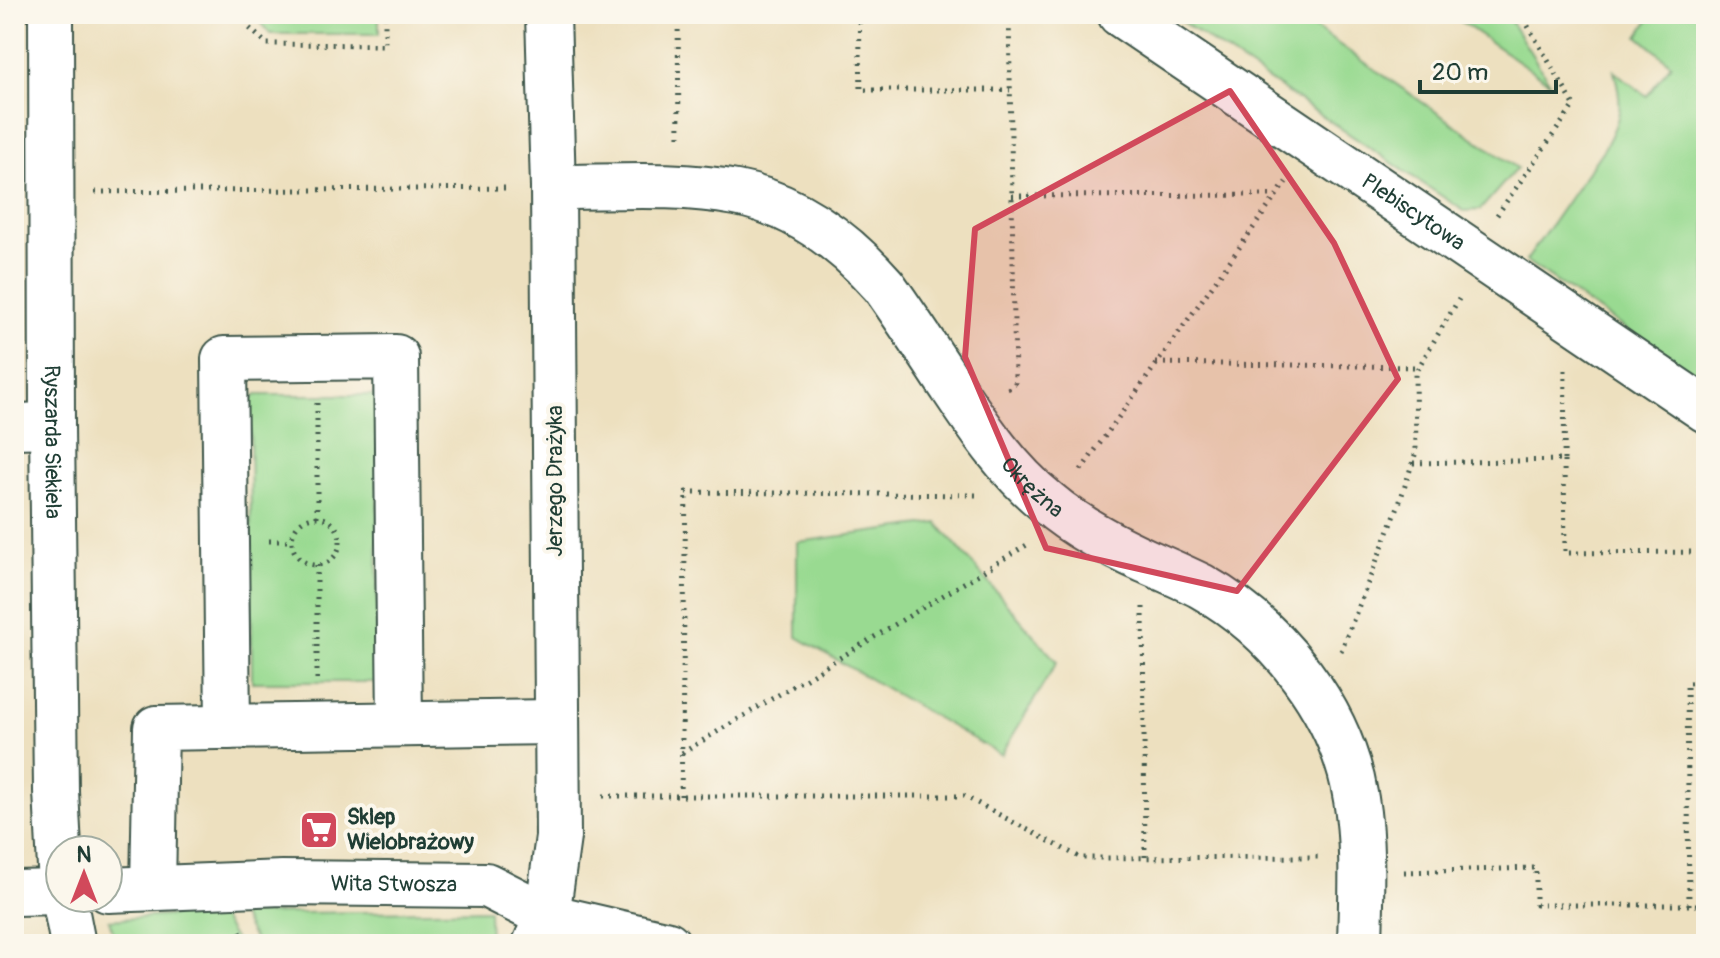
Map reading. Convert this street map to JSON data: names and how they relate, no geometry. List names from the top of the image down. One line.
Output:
{"streets":{"street":["Plebiscytowa","Ryszarda Siekiela","Jerzego Drażyka","Okrężna","Wita Stwosza"]},"crossings":[["Jerzego Drażyka","Okrężna"],["Jerzego Drażyka","Wita Stwosza"]],"places":{"supermarket":["Sklep Wielobrażowy"]},"scale_bar":"20 m","north":"top"}
